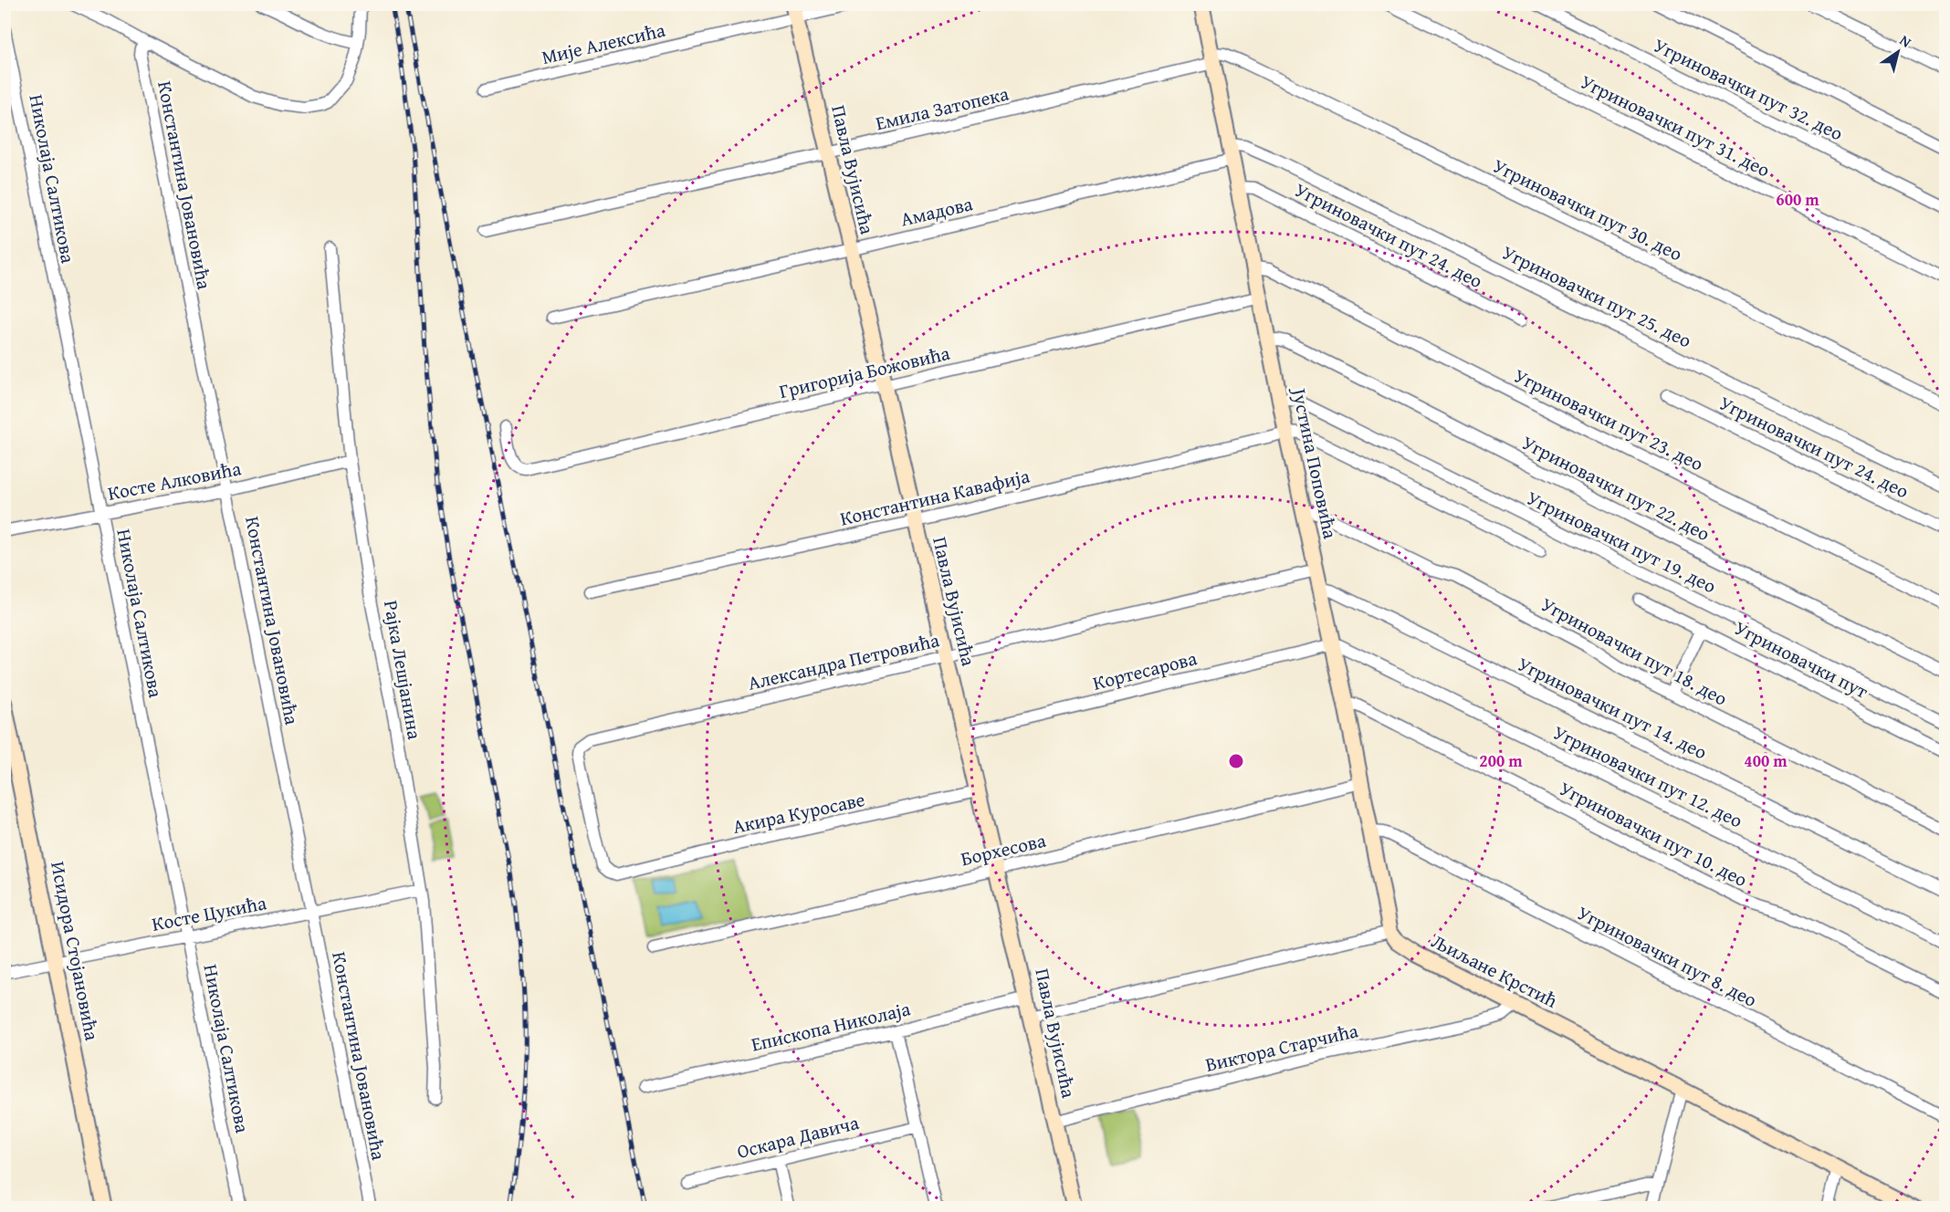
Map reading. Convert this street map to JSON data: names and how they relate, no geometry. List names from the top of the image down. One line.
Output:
{"streets":{"street":["Мије Алексића","Угриновачки пут 32. део","Емила Затопека","Угриновачки пут 31. део","Павла Вујисића","Николаја Салтикова","Константина Јовановића","Угриновачки пут 30. део","Амадова","Угриновачки пут 24. део","Угриновачки пут 25. део","Григорија Божовића","Угриновачки пут 23. део","Јустина Поповића","Косте Алковића","Угриновачки пут 22. део","Константина Кавафија","Угриновачки пут 19. део","Угриновачки пут 18. део","Угриновачки пут","Александра Петровића","Рајка Лешјанина","Кортесарова","Угриновачки пут 14. део","Угриновачки пут 12. део","Акира Куросаве","Угриновачки пут 10. део","Борхесова","Косте Цукића","Исидора Стојановића","Угриновачки пут 8. део","Љиљане Крстић","Епископа Николаја","Виктора Старчића","Оскара Давича"]},"crossings":[["Мије Алексића","Павла Вујисића"],["Емила Затопека","Павла Вујисића"],["Емила Затопека","Угриновачки пут 30. део"],["Емила Затопека","Јустина Поповића"],["Павла Вујисића","Амадова"],["Павла Вујисића","Григорија Божовића"],["Павла Вујисића","Константина Кавафија"],["Павла Вујисића","Александра Петровића"],["Павла Вујисића","Кортесарова"],["Павла Вујисића","Акира Куросаве"],["Павла Вујисића","Борхесова"],["Павла Вујисића","Епископа Николаја"],["Павла Вујисића","Виктора Старчића"],["Николаја Салтикова","Косте Алковића"],["Николаја Салтикова","Косте Цукића"],["Константина Јовановића","Косте Алковића"],["Константина Јовановића","Косте Цукића"],["Угриновачки пут 30. део","Јустина Поповића"],["Амадова","Јустина Поповића"],["Угриновачки пут 24. део","Јустина Поповића"],["Угриновачки пут 25. део","Јустина Поповића"],["Григорија Божовића","Јустина Поповића"],["Угриновачки пут 23. део","Јустина Поповића"],["Јустина Поповића","Угриновачки пут 22. део"],["Јустина Поповића","Константина Кавафија"],["Јустина Поповића","Угриновачки пут 19. део"],["Јустина Поповића","Угриновачки пут 18. део"],["Јустина Поповића","Александра Петровића"],["Јустина Поповића","Кортесарова"],["Јустина Поповића","Угриновачки пут 14. део"],["Јустина Поповића","Угриновачки пут 12. део"],["Јустина Поповића","Угриновачки пут 10. део"],["Јустина Поповића","Борхесова"],["Јустина Поповића","Угриновачки пут 8. део"],["Јустина Поповића","Љиљане Крстић"],["Косте Алковића","Рајка Лешјанина"],["Александра Петровића","Акира Куросаве"],["Рајка Лешјанина","Косте Цукића"],["Кортесарова","Угриновачки пут 12. део"],["Косте Цукића","Исидора Стојановића"],["Љиљане Крстић","Виктора Старчића"]],"north":"top right","rings":["600 m","200 m","400 m"]}
